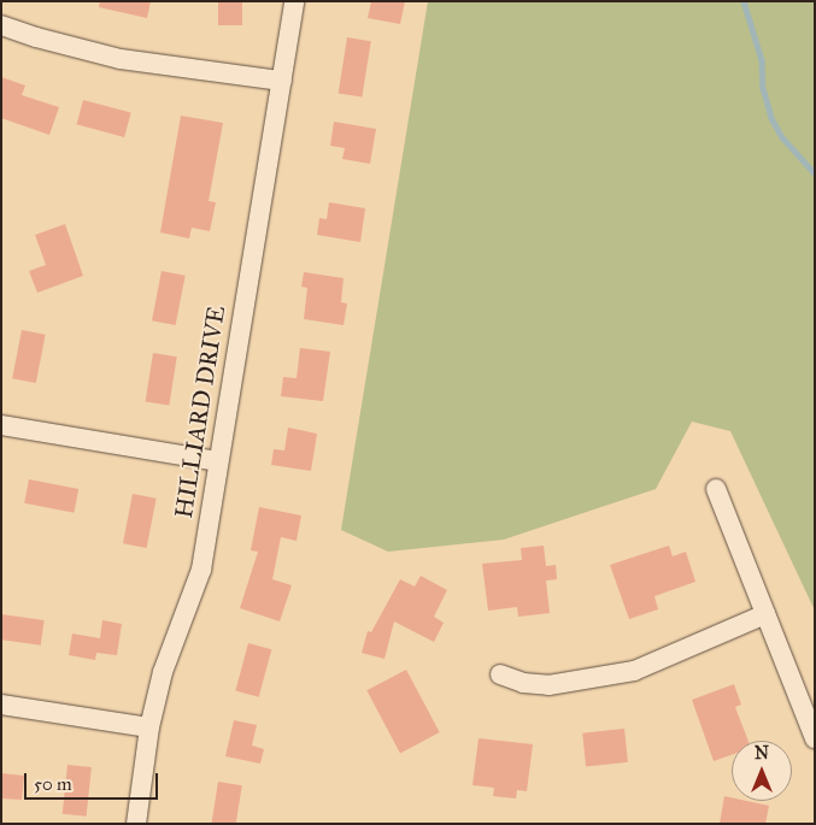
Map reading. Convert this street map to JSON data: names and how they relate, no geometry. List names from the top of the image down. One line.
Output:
{"streets":{"street":["HILLIARD DRIVE"]},"scale_bar":"50 m","north":"top"}
